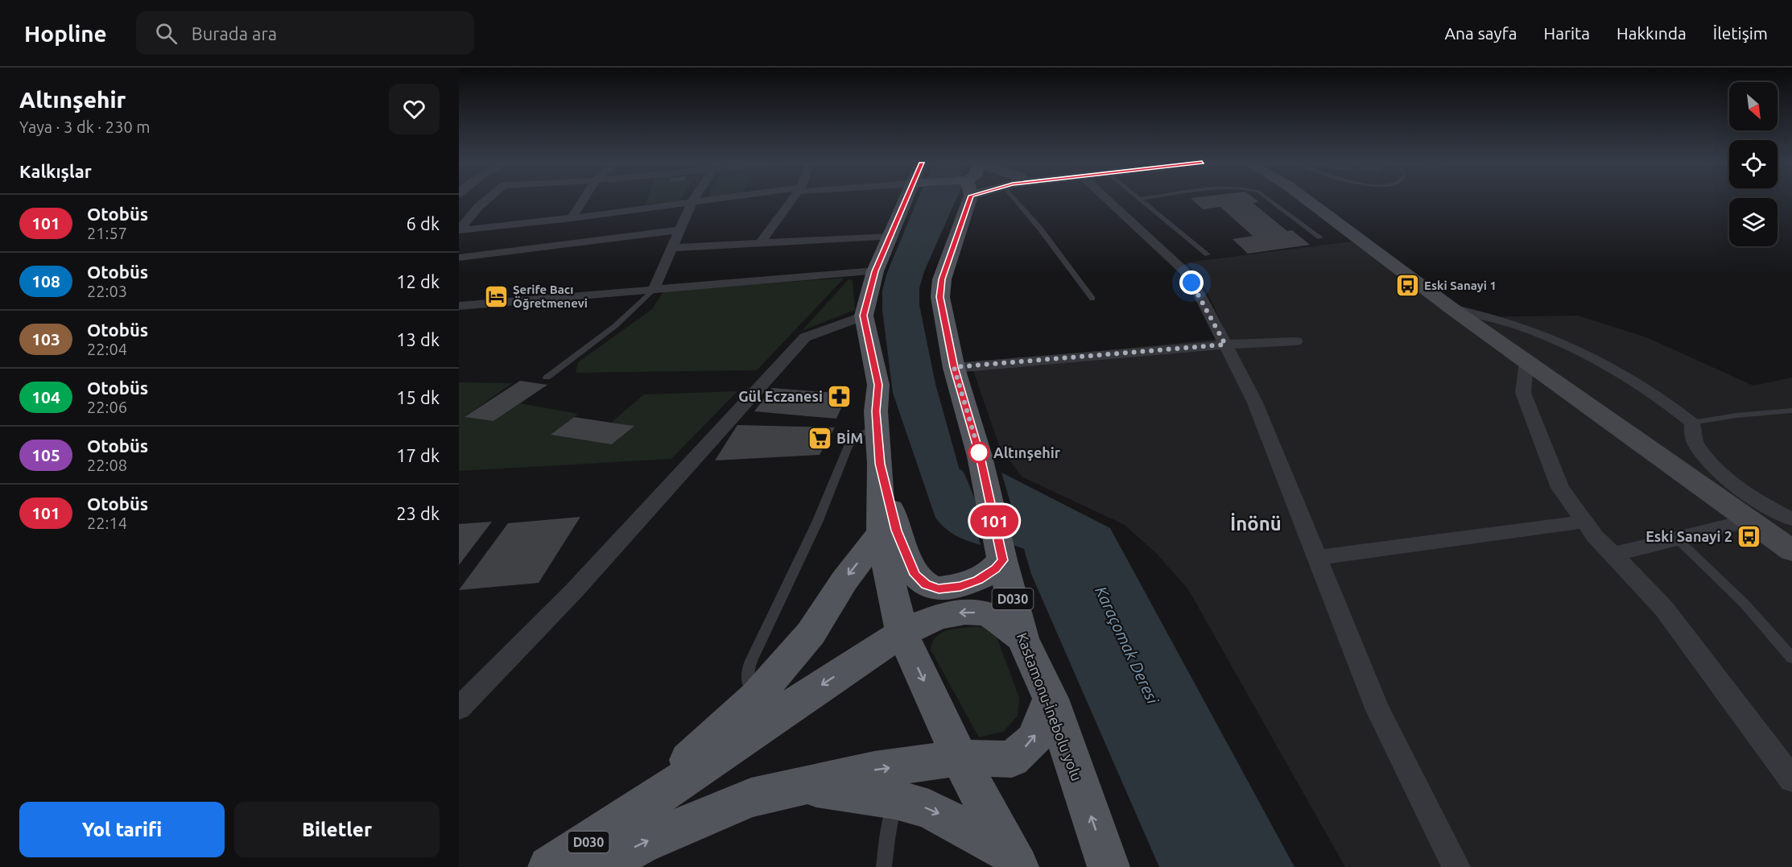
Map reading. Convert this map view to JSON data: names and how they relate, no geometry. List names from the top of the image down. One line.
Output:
{"streets":{"main road":["D030","Kastamonu-İnebolu yolu"]},"districts":["İnönü"],"water":["Karaçomak Deresi"],"places":{"bus stop":["Eski Sanayi 1","Eski Sanayi 2"],"hotel":["Şerife Bacı Öğretmenevi"],"pharmacy":["Gül Eczanesi"],"supermarket":["BİM"],"other":["Altınşehir"]},"lines":["bus line 101"],"north":"bottom right","page":{"header":"Hopline","search":"Burada ara","nav":["Ana sayfa","Harita","Hakkında","İletişim"],"heading":[["Altınşehir","Yaya · 3 dk · 230 m"],"Kalkışlar"],"on_map":"101","list":[{"mark":"101","name":"Otobüs","note":"21:57","value":"6 dk"},{"mark":"108","name":"Otobüs","note":"22:03","value":"12 dk"},{"mark":"103","name":"Otobüs","note":"22:04","value":"13 dk"},{"mark":"104","name":"Otobüs","note":"22:06","value":"15 dk"},{"mark":"105","name":"Otobüs","note":"22:08","value":"17 dk"},{"mark":"101","name":"Otobüs","note":"22:14","value":"23 dk"}],"buttons":["Yol tarifi","Biletler"]}}
